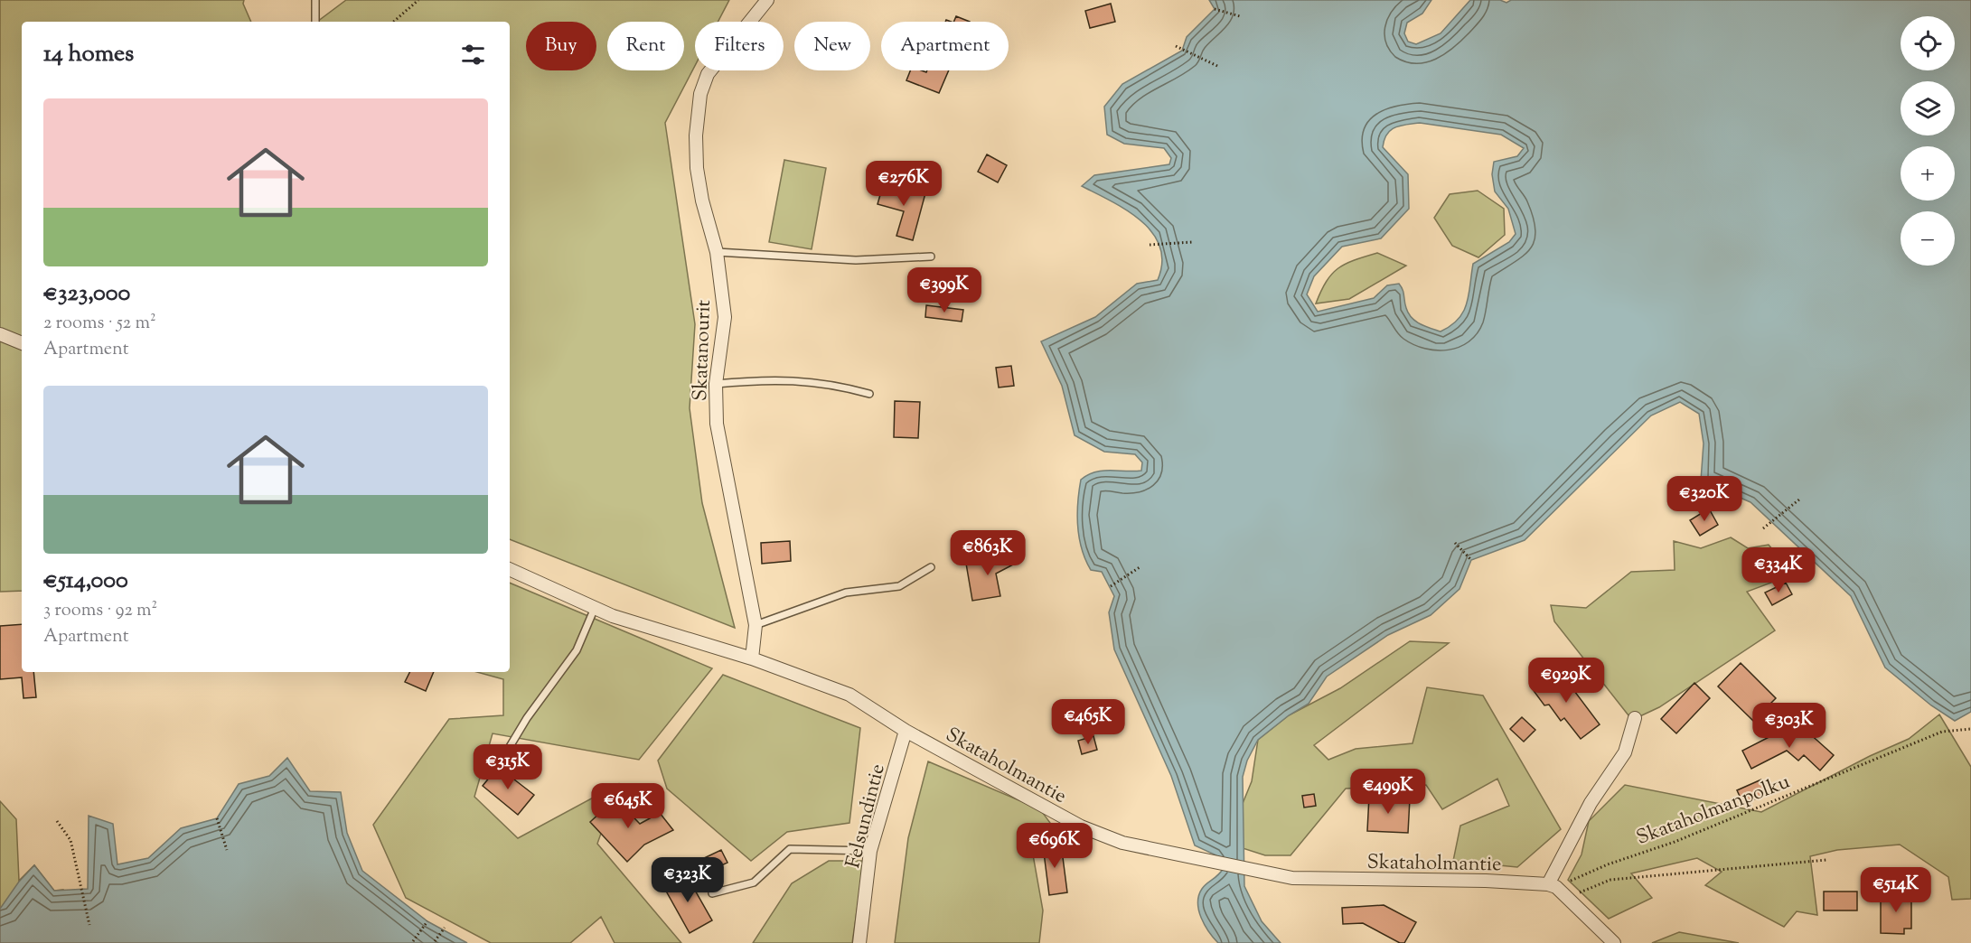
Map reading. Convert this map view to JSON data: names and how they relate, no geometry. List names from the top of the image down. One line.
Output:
{"streets":{"street":["Skatanourit","Skataholmantie","Felsundintie"],"path":["Skataholmanpolku"]},"crossings":[["Skatanourit","Skataholmantie"],["Skataholmantie","Skataholmanpolku"],["Skataholmantie","Felsundintie"]],"page":{"map_buttons":["+","−"],"chip":["Buy","Rent","Filters","New","Apartment"],"heading":"14 homes","list":[{"name":"€323,000","note":"2 rooms · 52 m² · Apartment"},{"name":"€514,000","note":"3 rooms · 92 m² · Apartment"}],"price":["€276K","€399K","€320K","€863K","€334K","€929K","€465K","€303K","€315K","€499K","€645K","€696K","€323K","€514K"]}}
